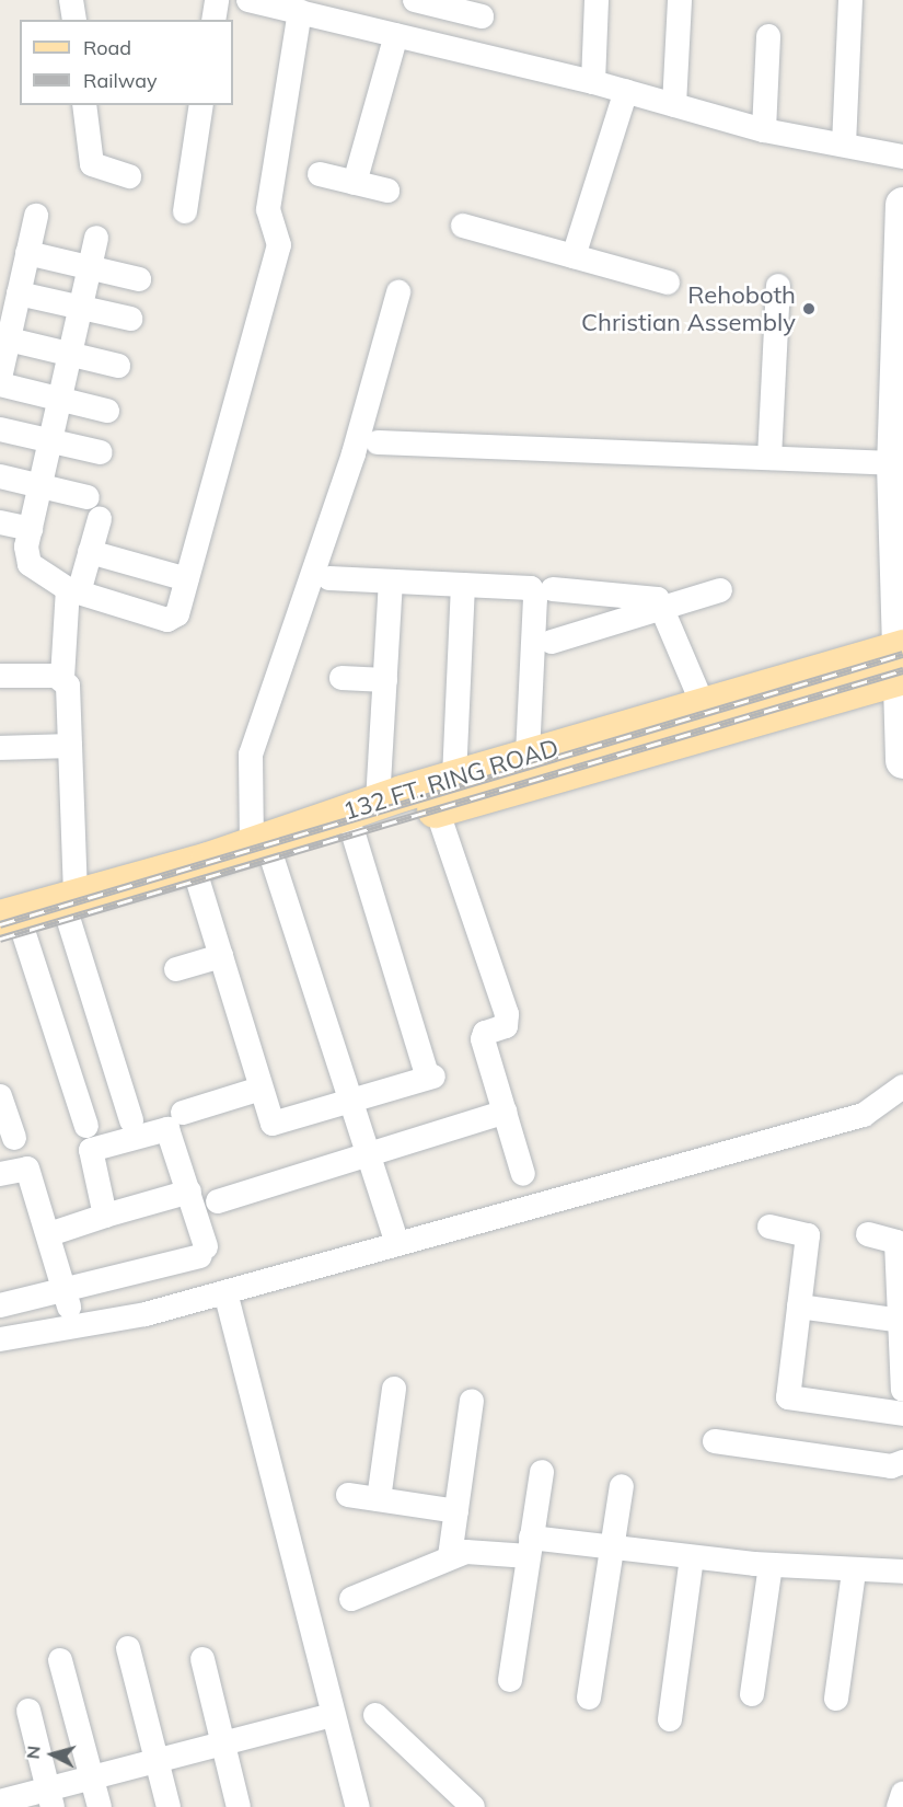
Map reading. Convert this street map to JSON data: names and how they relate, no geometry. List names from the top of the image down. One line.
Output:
{"streets":{"main road":["132 FT. RING ROAD"]},"places":["Rehoboth Christian Assembly"],"legend":["Road","Railway"],"north":"left"}
